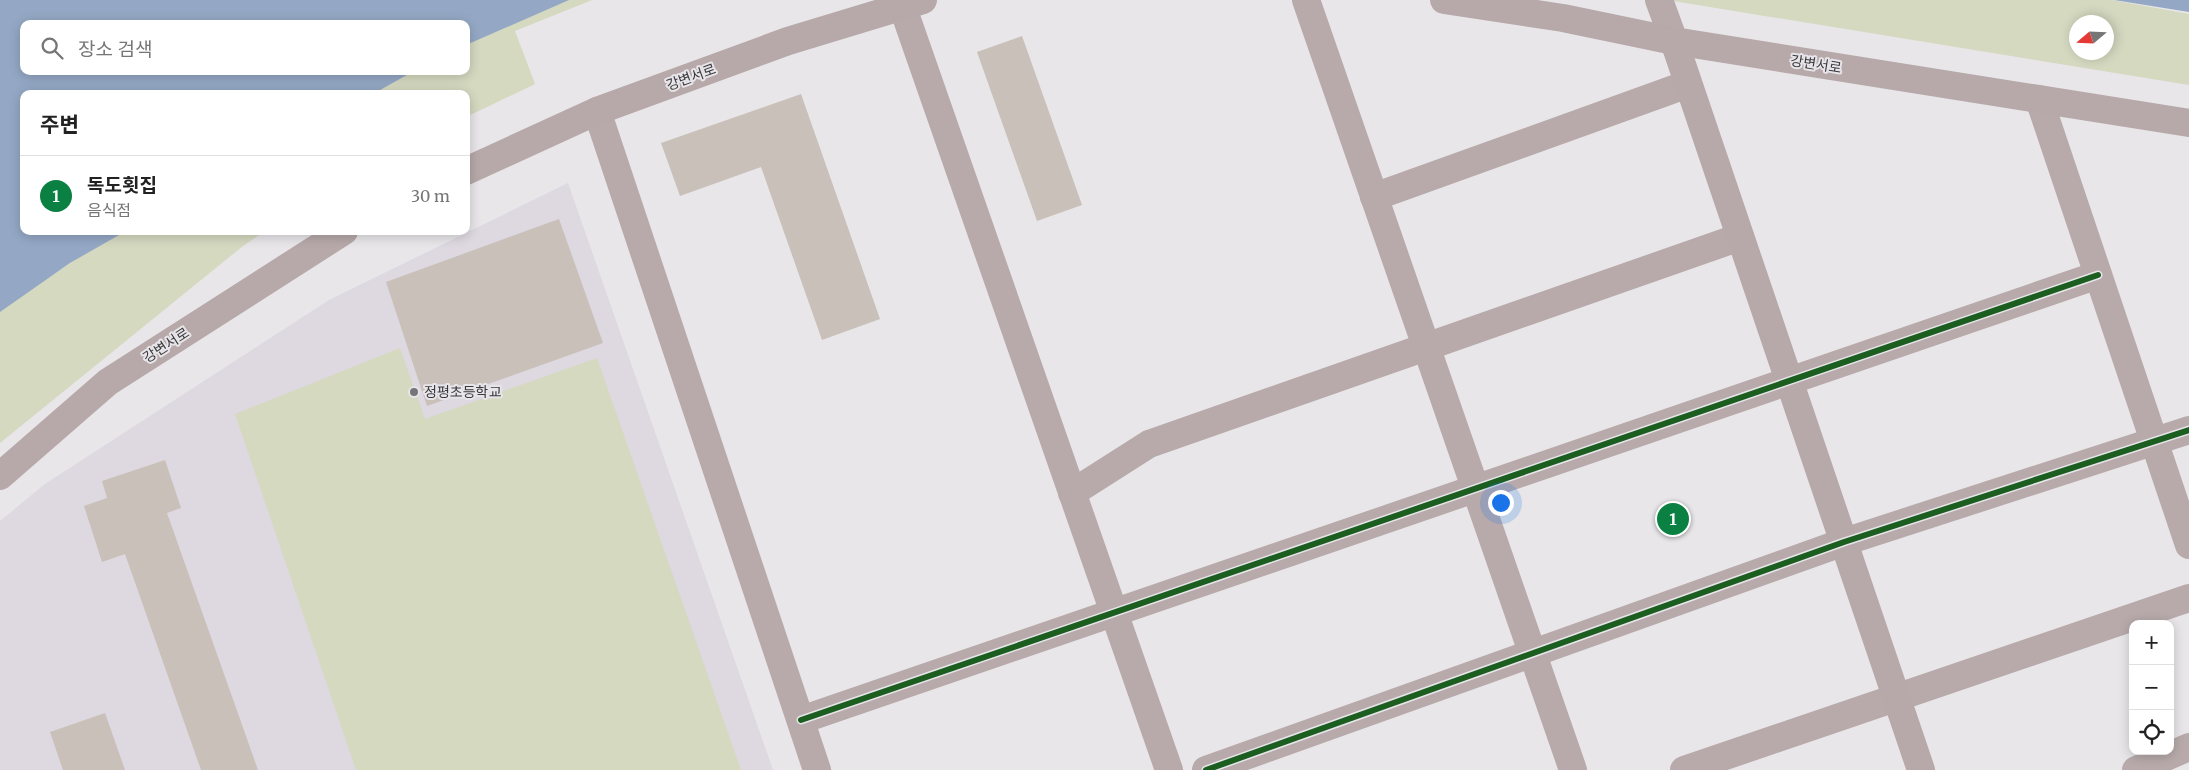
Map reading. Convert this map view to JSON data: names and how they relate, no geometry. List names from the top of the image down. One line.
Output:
{"streets":{"street":["강변서로"]},"places":["정평초등학교"],"north":"left","page":{"search":"장소 검색","heading":"주변","list":[{"mark":"1","name":"독도횟집","note":"음식점","value":"30 m"}],"pins":"1","map_buttons":["+","−"]}}
